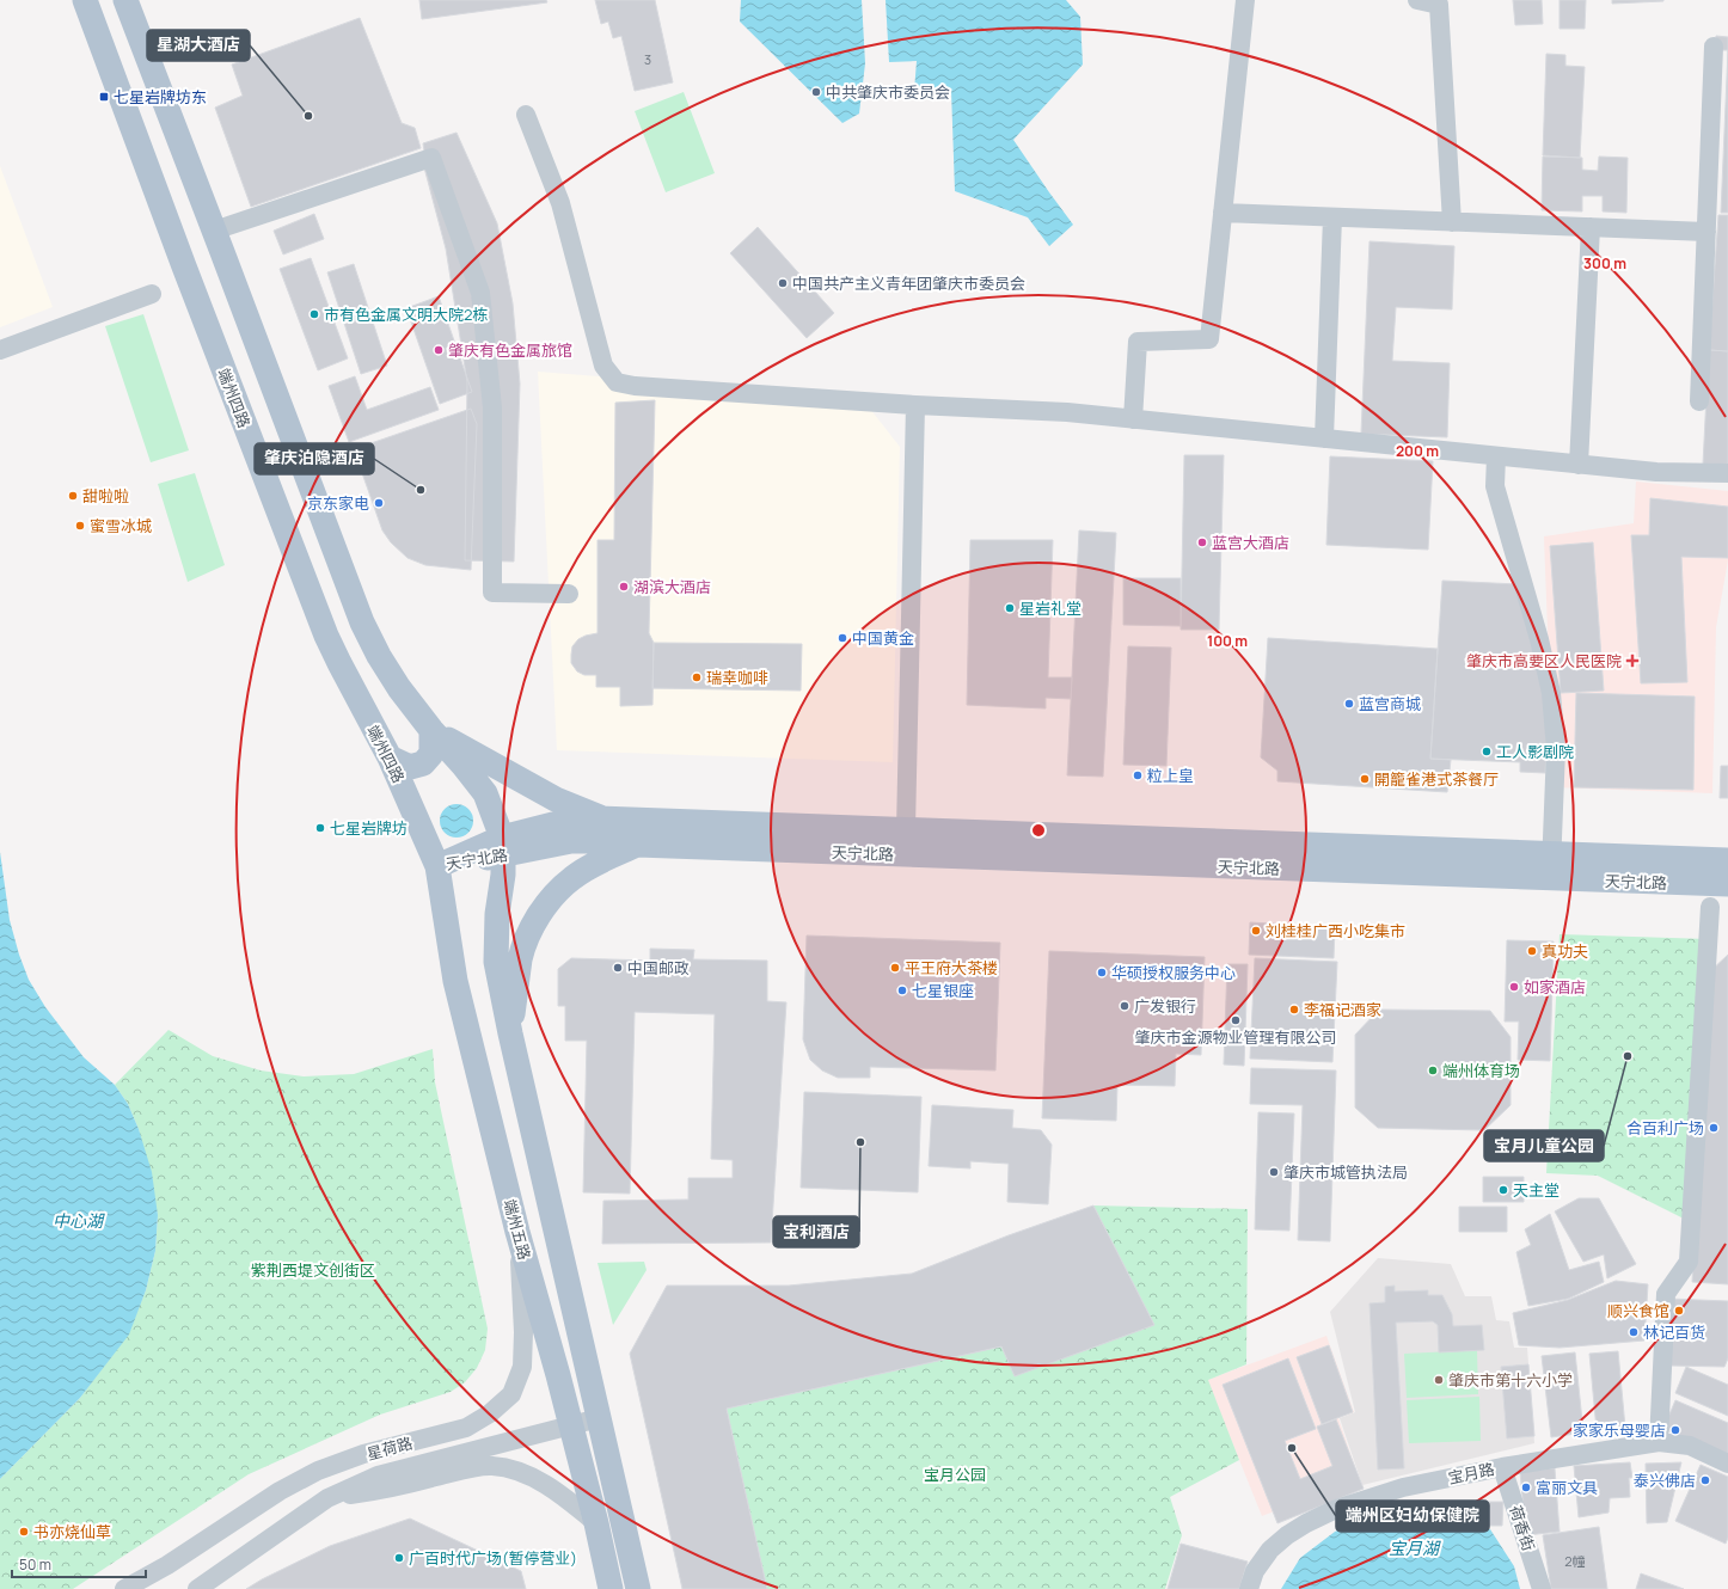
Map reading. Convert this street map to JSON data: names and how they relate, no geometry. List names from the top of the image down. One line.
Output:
{"streets":{"main road":["端州四路","天宁北路","端州五路"],"street":["星荷路","宝月路","荷香街"]},"crossings":[["端州四路","天宁北路"],["端州四路","端州五路"],["天宁北路","端州五路"],["端州五路","星荷路"],["宝月路","荷香街"]],"water":["中心湖","宝月湖"],"parks":["紫荆西堤文创街区","宝月公园"],"places":{"other":["中共肇庆市委员会","星湖大酒店","中国共产主义青年团肇庆市委员会","市有色金属文明大院2栋","肇庆有色金属旅馆","肇庆泊隐酒店","甜啦啦","京东家电","蜜雪冰城","蓝宫大酒店","湖滨大酒店","星岩礼堂","中国黄金","瑞幸咖啡","蓝宫商城","工人影剧院","粒上皇","開籠雀港式茶餐厅","七星岩牌坊","刘桂桂广西小吃集市","真功夫","中国邮政","平王府大茶楼","华硕授权服务中心","如家酒店","七星银座","广发银行","李福记酒家","肇庆市金源物业管理有限公司","宝月儿童公园","端州体育场","合百利广场","宝利酒店","肇庆市城管执法局","天主堂","顺兴食馆","林记百货","肇庆市第十六小学","家家乐母婴店","端州区妇幼保健院","泰兴佛店","富丽文具","书亦烧仙草","广百时代广场(暂停营业)"],"transit":["七星岩牌坊东"],"health":["肇庆市高要区人民医院"]},"house_numbers":["3","2幢"],"scale_bar":"50 m","rings":["300 m","200 m","100 m"]}
